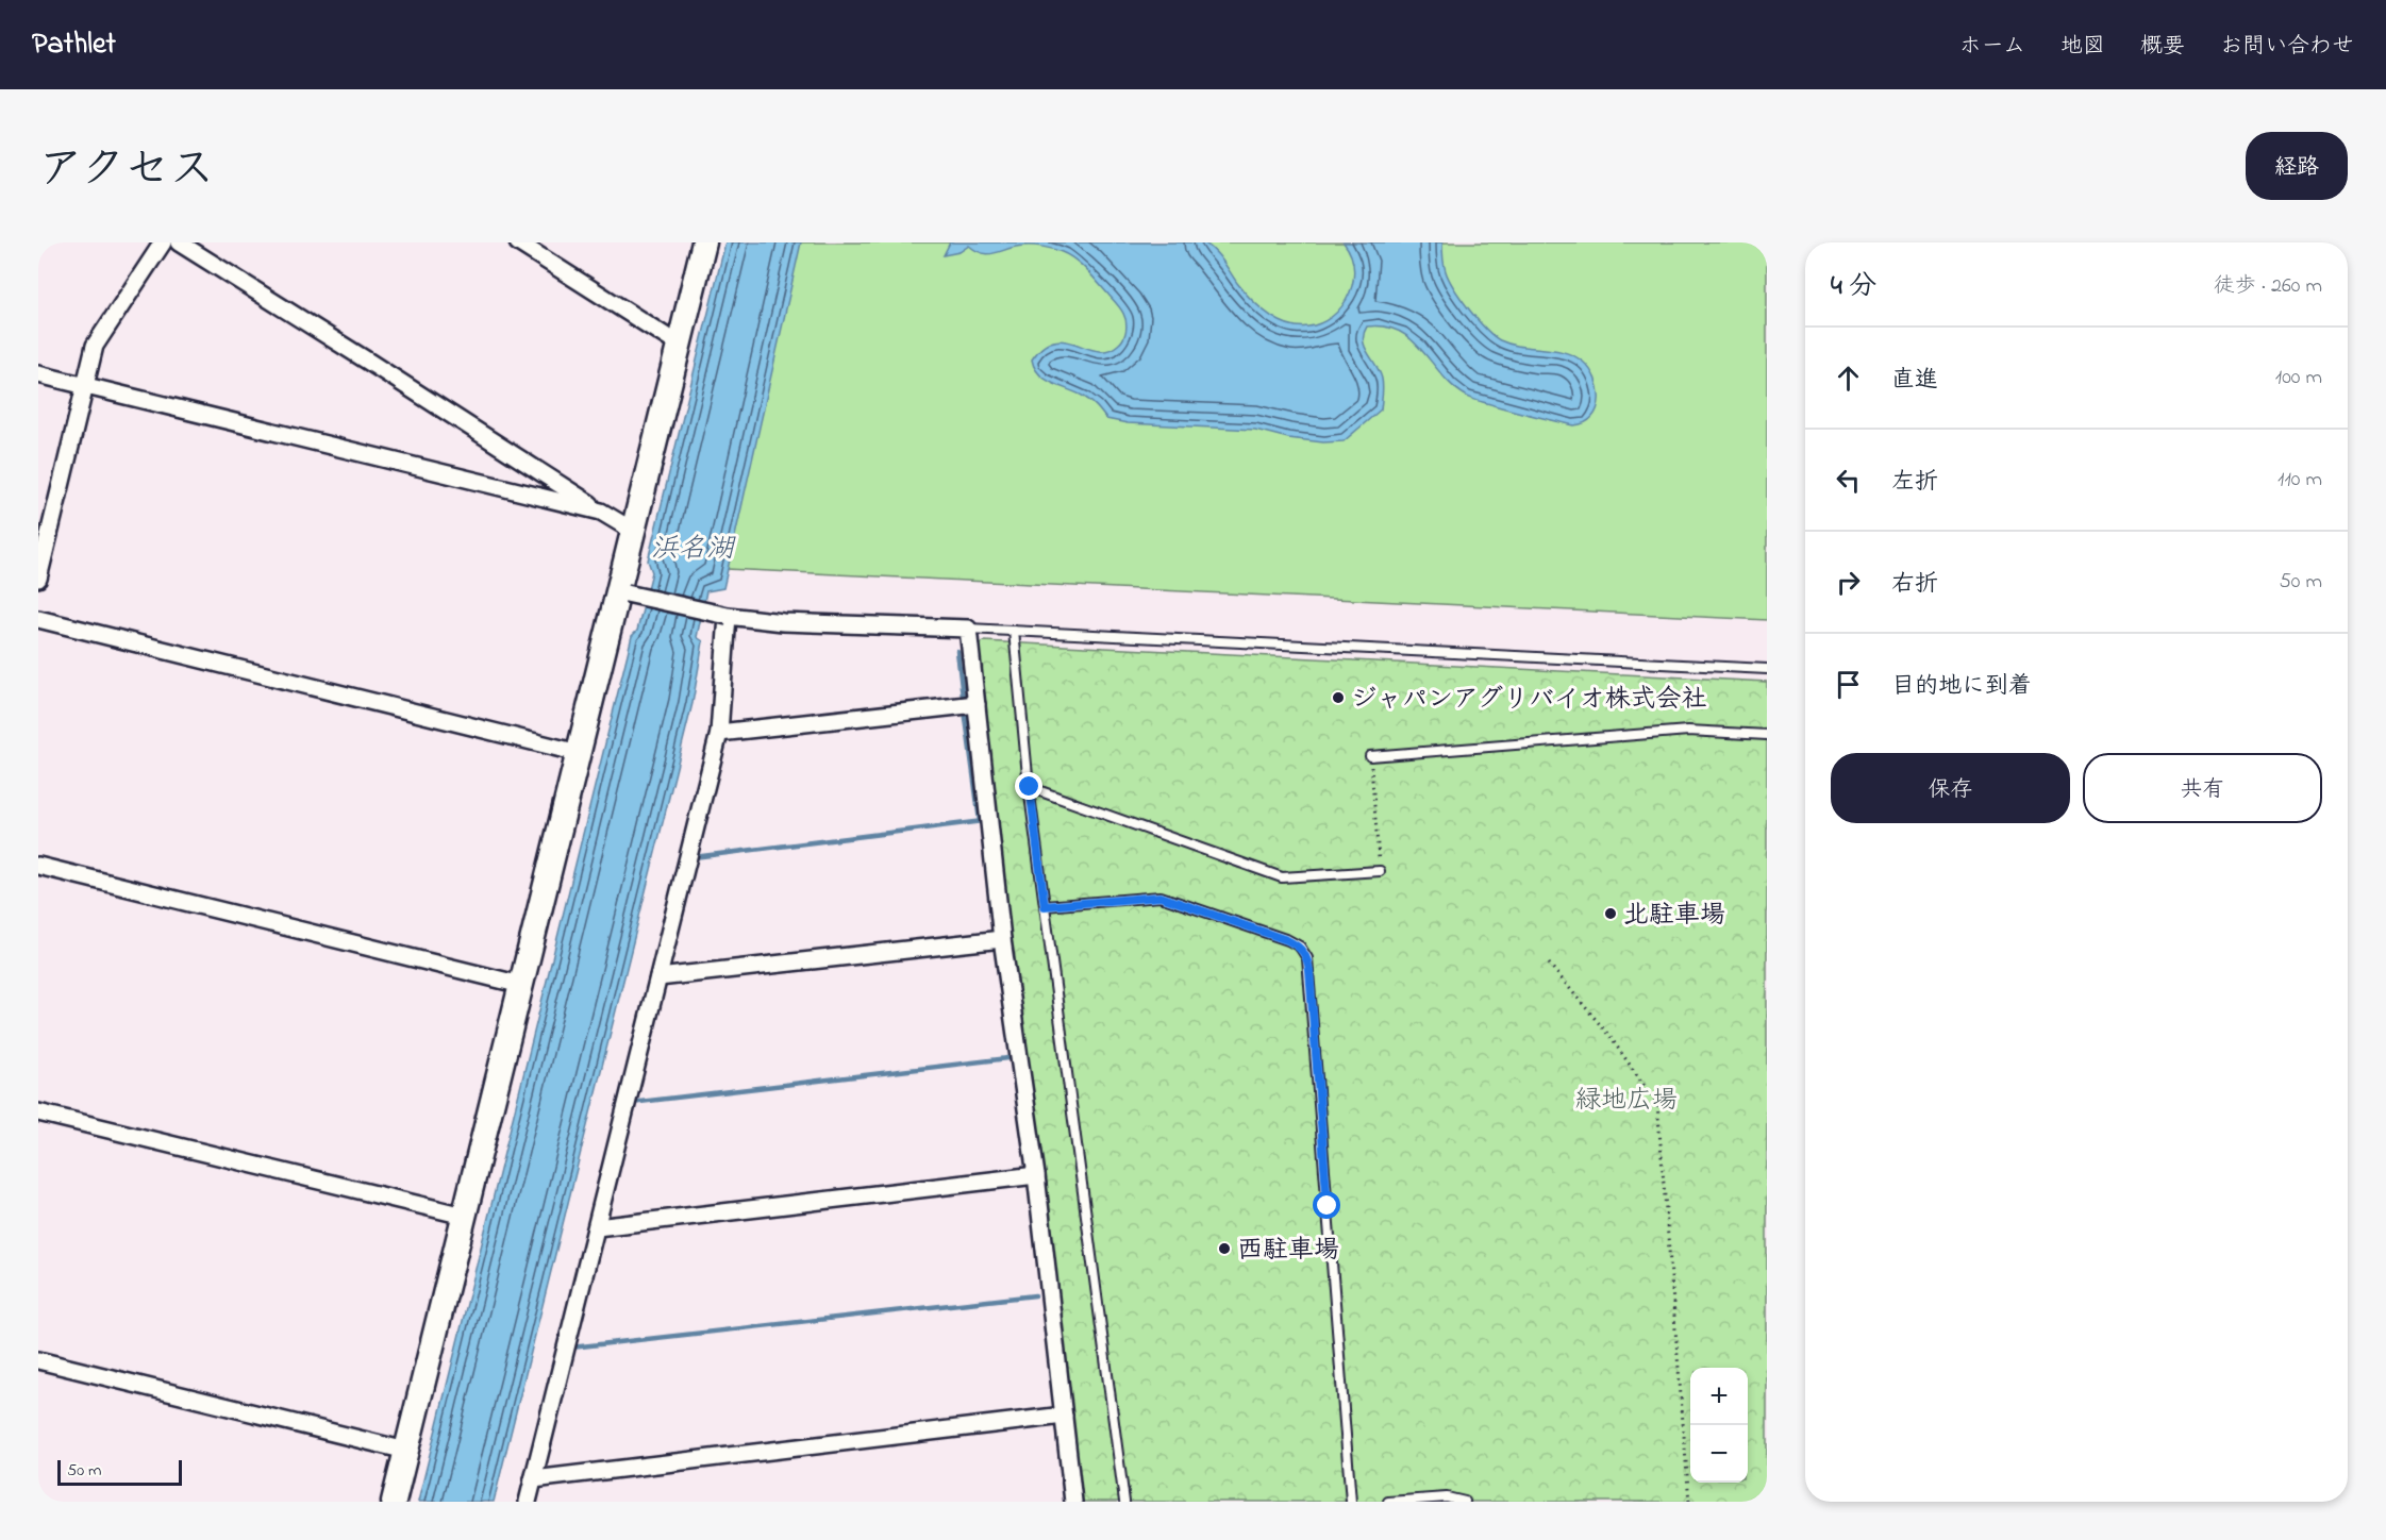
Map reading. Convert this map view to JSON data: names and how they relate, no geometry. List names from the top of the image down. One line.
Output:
{"water":["浜名湖"],"parks":["緑地広場"],"places":["ジャパンアグリバイオ株式会社","北駐車場","西駐車場"],"scale_bar":"50 m","page":{"header":"Pathlet","nav":["ホーム","地図","概要","お問い合わせ"],"title":"アクセス","buttons":["経路",["保存","共有"]],"heading":["4 分","徒歩 · 260 m"],"list":[["直進","100 m"],["左折","110 m"],["右折","50 m"],"目的地に到着"],"map_buttons":["+","−"],"scale":"50 m"}}
